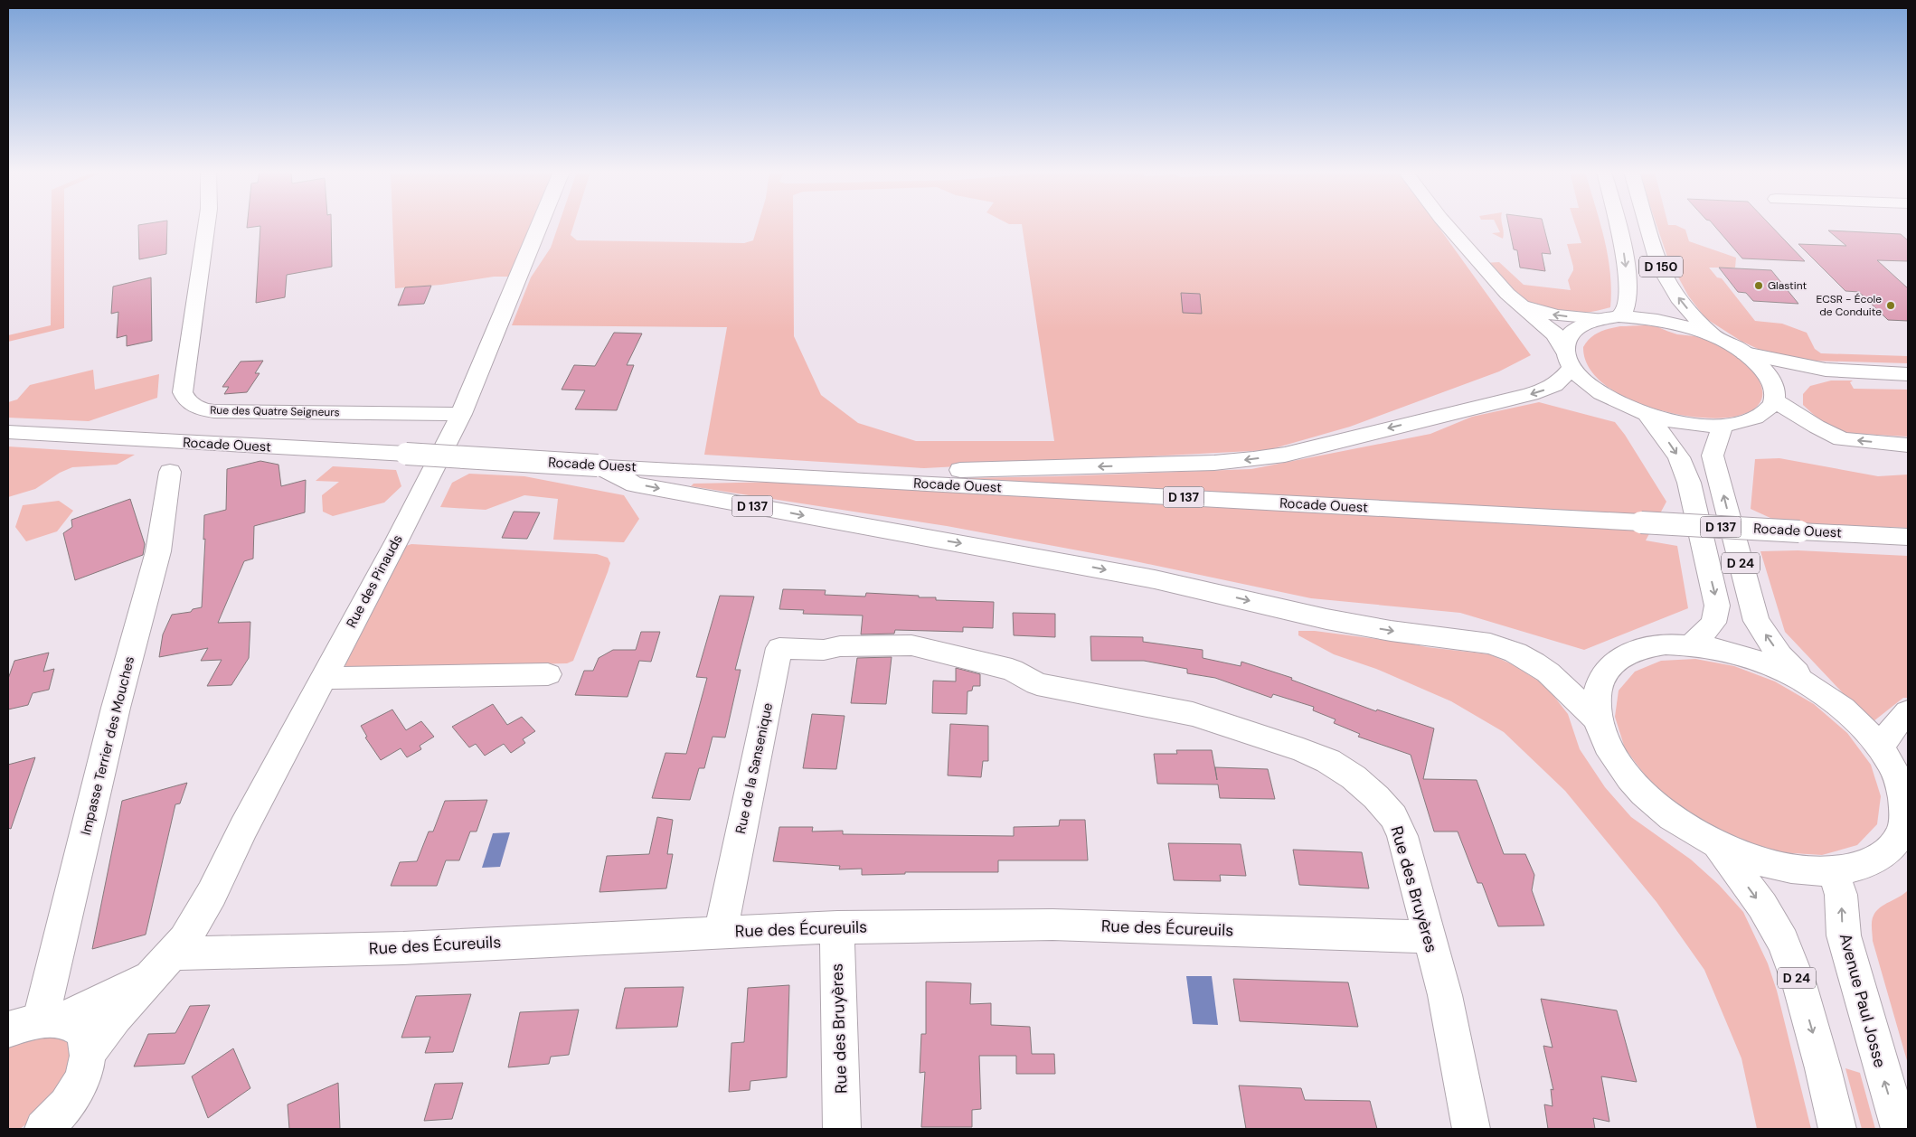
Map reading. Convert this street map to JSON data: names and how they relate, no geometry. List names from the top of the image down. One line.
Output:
{"streets":{"main road":["D 150","Rue des Quatre Seigneurs","Rocade Ouest","D 137","D 24","Rue des Pinauds","Impasse Terrier des Mouches","Rue de la Sansenique","Rue des Bruyères","Rue des Écureuils","Avenue Paul Josse"]},"crossings":[["Rue des Quatre Seigneurs","Rue des Pinauds"],["Rocade Ouest","D 137"],["Rue des Pinauds","Rue des Écureuils"],["Rue de la Sansenique","Rue des Bruyères"],["Rue de la Sansenique","Rue des Écureuils"],["Rue des Bruyères","Rue des Écureuils"]],"places":["Glastint","ECSR - École de Conduite"]}
